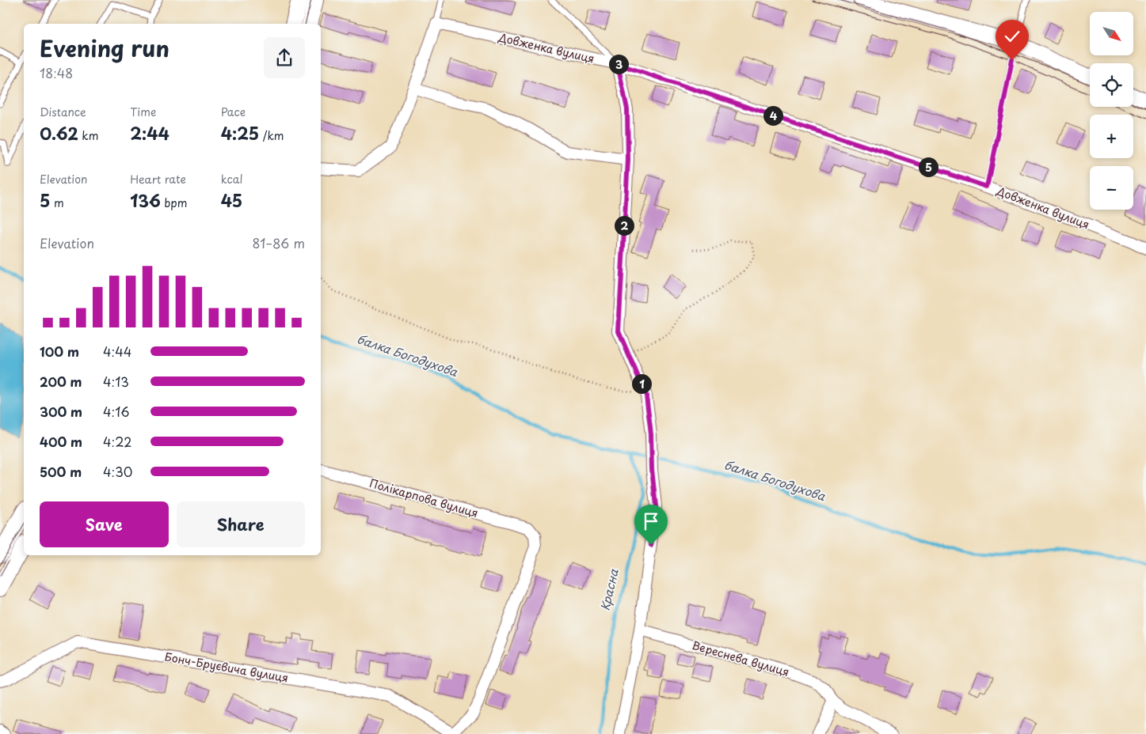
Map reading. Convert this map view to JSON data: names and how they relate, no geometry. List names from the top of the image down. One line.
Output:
{"streets":{"street":["Довженка вулиця","Полікарпова вулиця","Вереснева вулиця","Бонч-Бруєвича вулиця"]},"crossings":[["Полікарпова вулиця","Бонч-Бруєвича вулиця"]],"water":["балка Богодухова","Красна"],"north":"bottom right","page":{"map_buttons":["+","−"],"heading":["Evening run","18:48"],"pins":["3","4","5","2","1"],"stats":[["Distance","0.62 km"],["Time","2:44"],["Pace","4:25 /km"],["Elevation","5 m"],["Heart rate","136 bpm"],["kcal","45"]],"chart":["Elevation","81–86 m"],"list":[{"name":"100 m","note":"4:44"},{"name":"200 m","note":"4:13"},{"name":"300 m","note":"4:16"},{"name":"400 m","note":"4:22"},{"name":"500 m","note":"4:30"}],"buttons":["Save","Share"]}}
